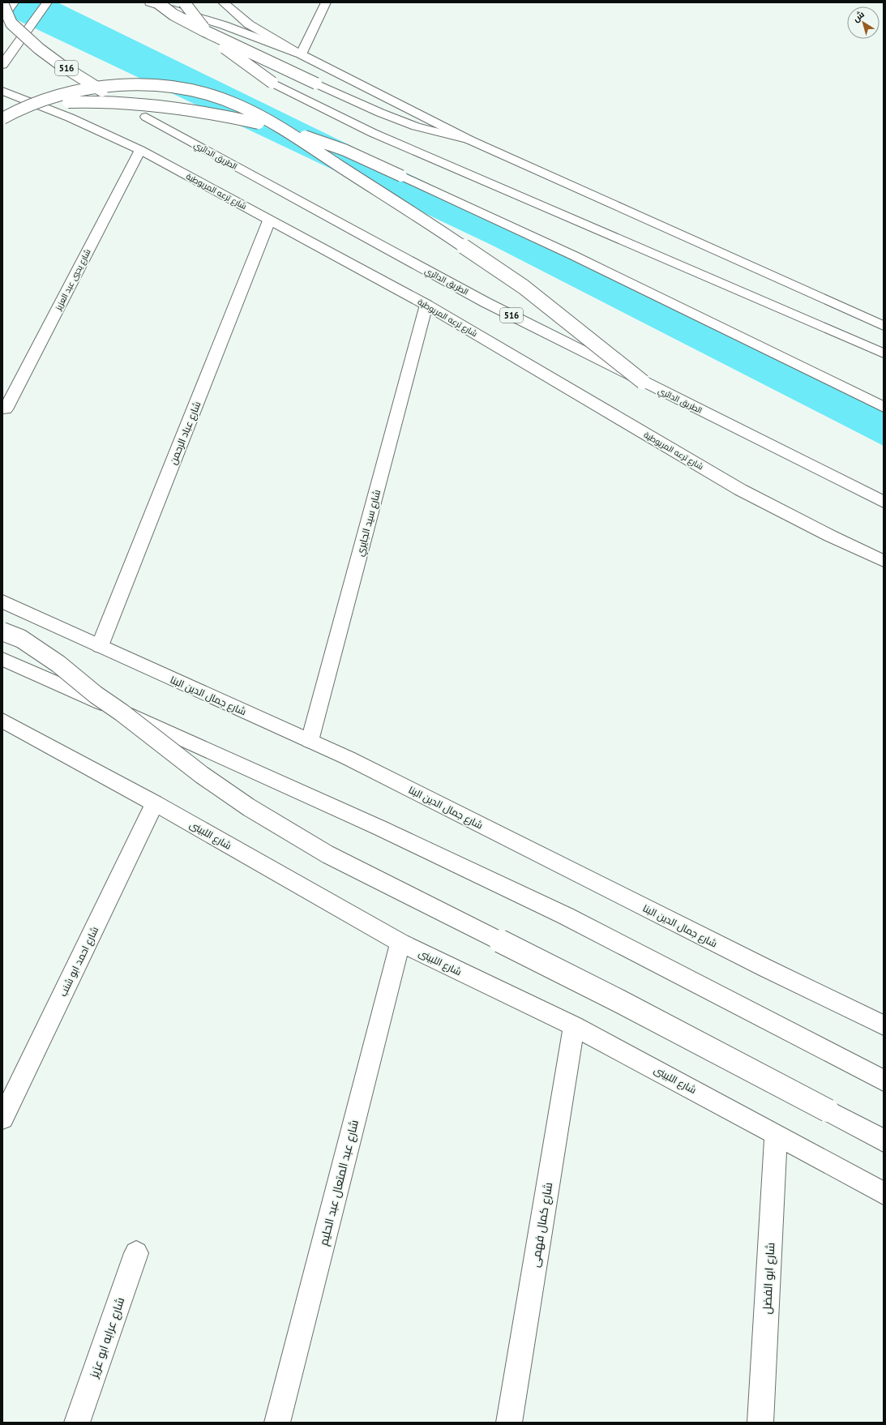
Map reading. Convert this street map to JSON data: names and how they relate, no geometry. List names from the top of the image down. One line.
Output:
{"streets":{"main road":["516","الطريق الدائري","شارع ترعه المريوطية","شارع يحيي عبد العزيز","شارع عباد الرحمن","شارع سيد الجايري","شارع جمال الدين البنا","شارع اللبينى","شارع احمد ابو شنب","شارع عبد المتعال عبد الحليم","شارع كمال فهمى","شارع ابو الفضل","شارع عرابه ابو عزيز"]},"crossings":[["شارع ترعه المريوطية","شارع يحيي عبد العزيز"],["شارع ترعه المريوطية","شارع عباد الرحمن"],["شارع ترعه المريوطية","شارع سيد الجايري"],["شارع عباد الرحمن","شارع جمال الدين البنا"],["شارع سيد الجايري","شارع جمال الدين البنا"],["شارع اللبينى","شارع احمد ابو شنب"],["شارع اللبينى","شارع عبد المتعال عبد الحليم"],["شارع اللبينى","شارع كمال فهمى"],["شارع اللبينى","شارع ابو الفضل"]],"north":"top left"}
